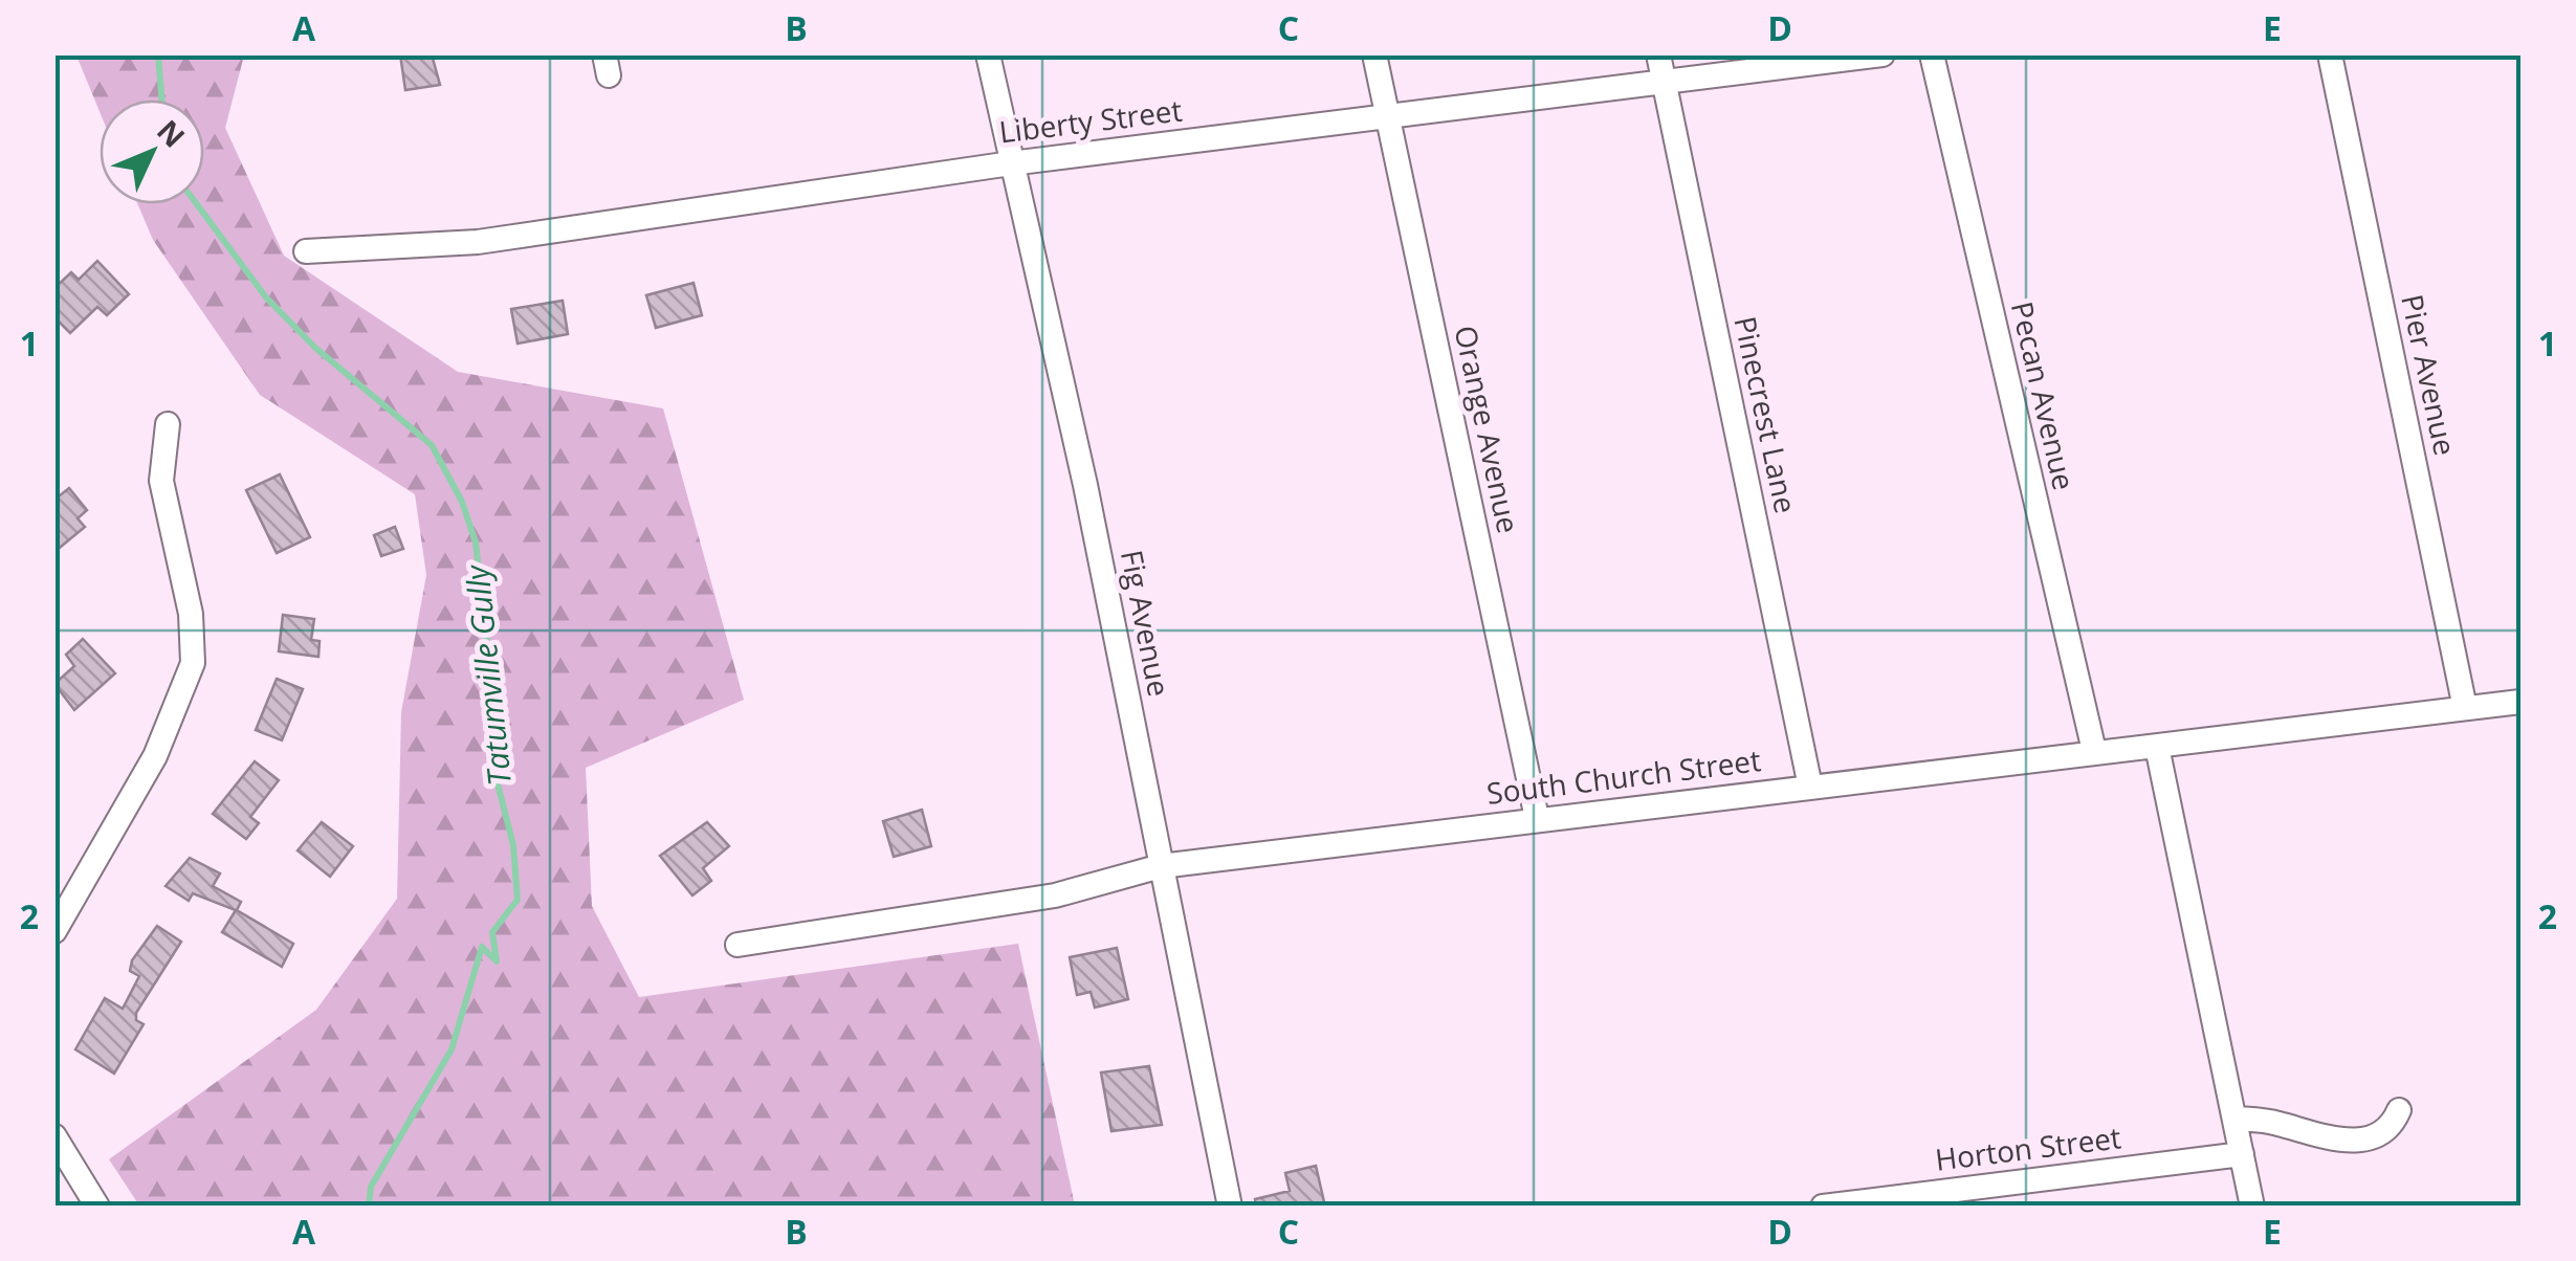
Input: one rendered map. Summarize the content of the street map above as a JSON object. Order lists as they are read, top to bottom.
{
  "streets": {
    "street": [
      "Liberty Street",
      "Pier Avenue",
      "Pecan Avenue",
      "Pinecrest Lane",
      "Orange Avenue",
      "Fig Avenue",
      "South Church Street",
      "Horton Street"
    ]
  },
  "crossings": [
    ["Liberty Street", "Pinecrest Lane"],
    ["Liberty Street", "Orange Avenue"],
    ["Liberty Street", "Fig Avenue"],
    ["Pier Avenue", "South Church Street"],
    ["Pecan Avenue", "South Church Street"],
    ["Pinecrest Lane", "South Church Street"],
    ["Orange Avenue", "South Church Street"],
    ["Fig Avenue", "South Church Street"]
  ],
  "water": ["Tatumville Gully"],
  "north": "top right",
  "grid": {
    "columns": [
      "A",
      "B",
      "C",
      "D",
      "E"
    ],
    "rows": ["1", "2"]
  }
}
